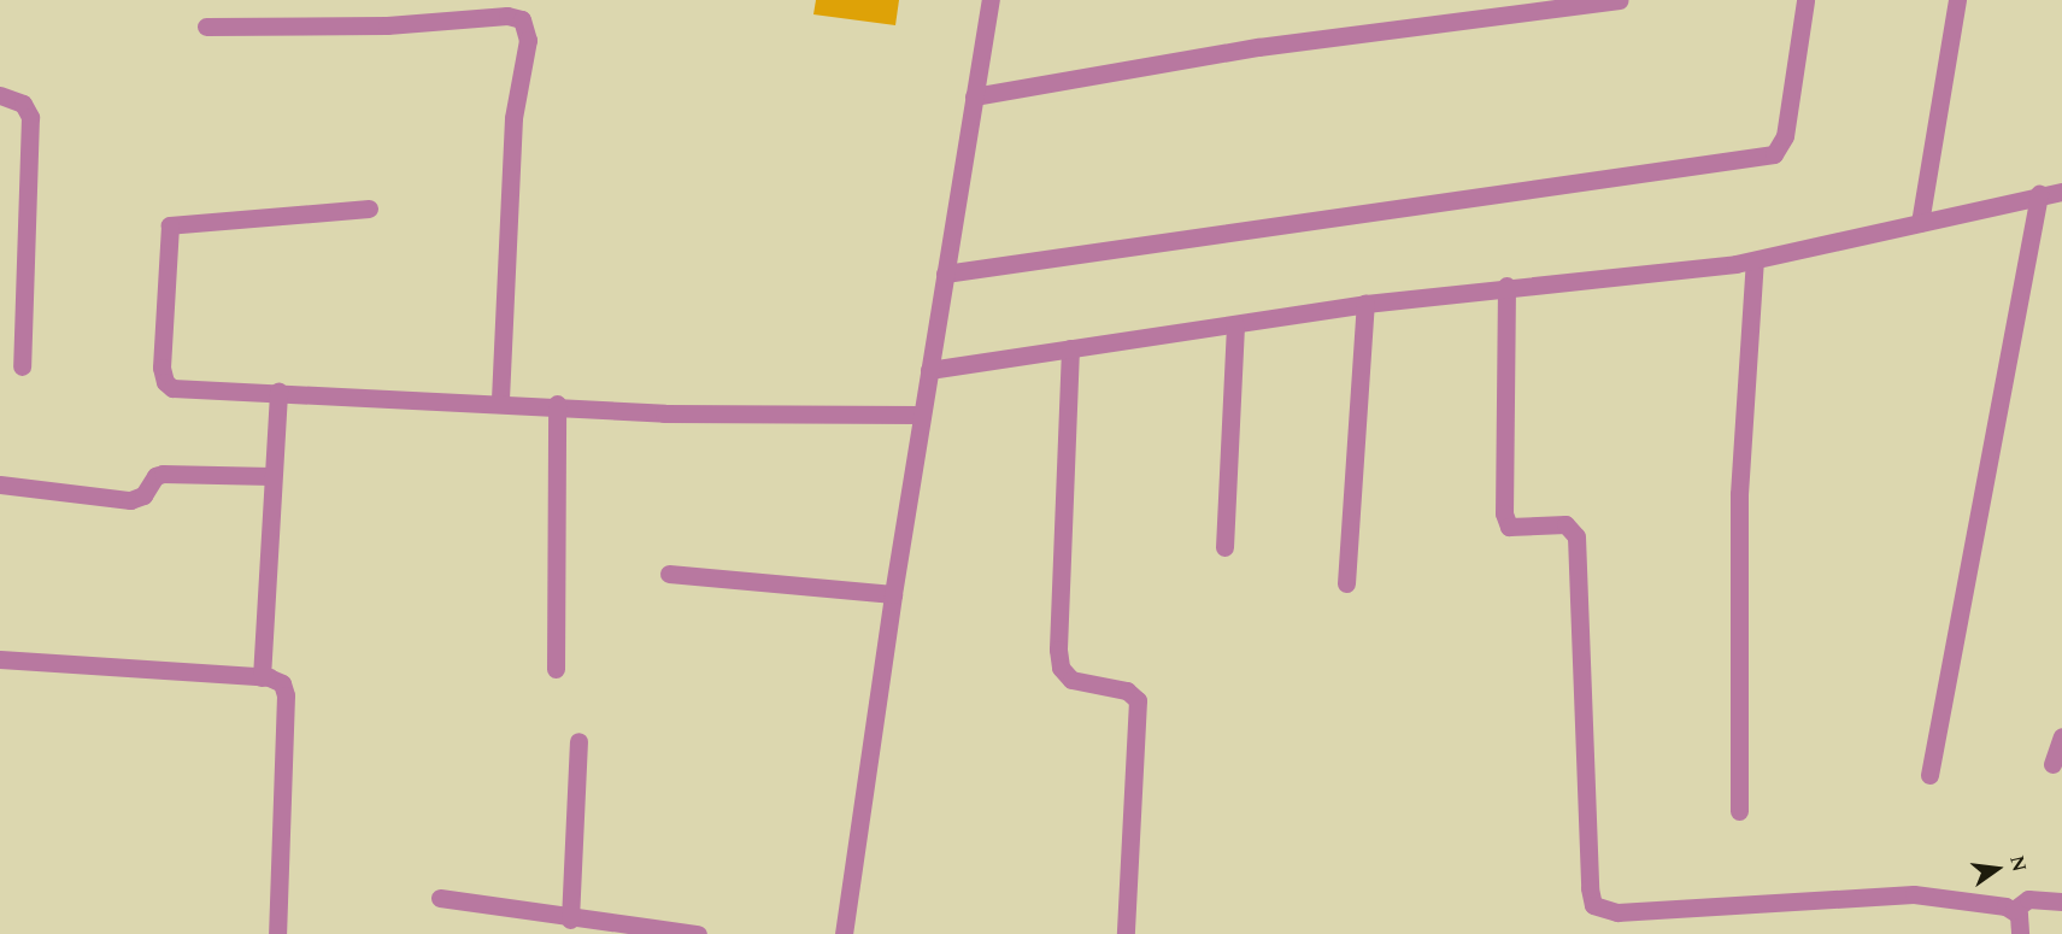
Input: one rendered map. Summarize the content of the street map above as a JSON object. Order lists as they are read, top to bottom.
{
  "north": "right"
}
